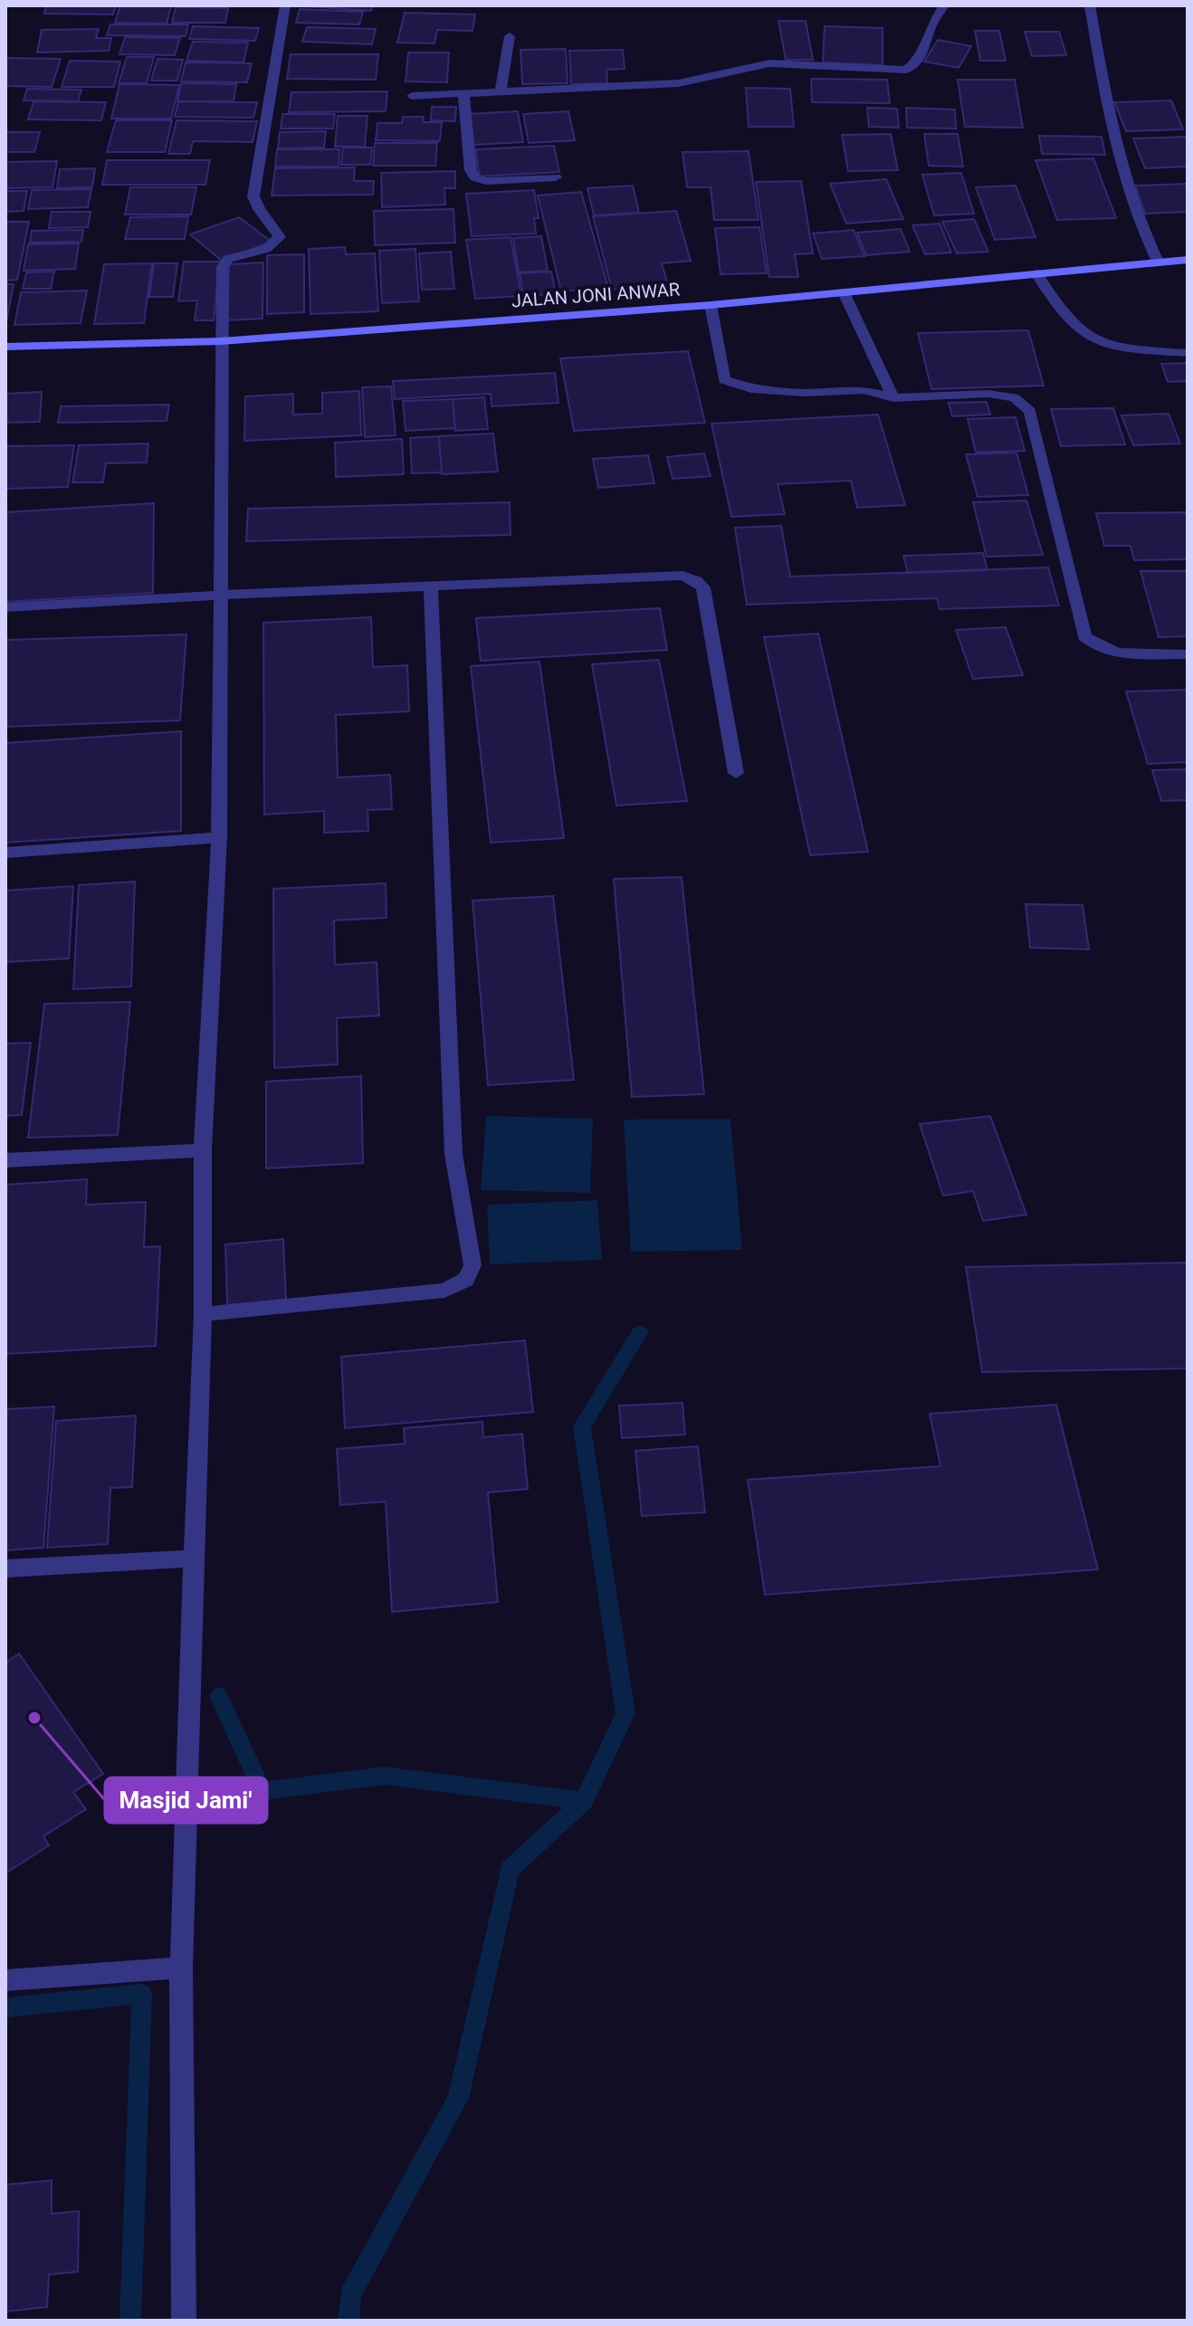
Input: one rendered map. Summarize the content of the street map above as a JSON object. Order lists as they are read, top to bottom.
{
  "streets": {
    "main road": ["JALAN JONI ANWAR"]
  },
  "places": ["Masjid Jami'"]
}
